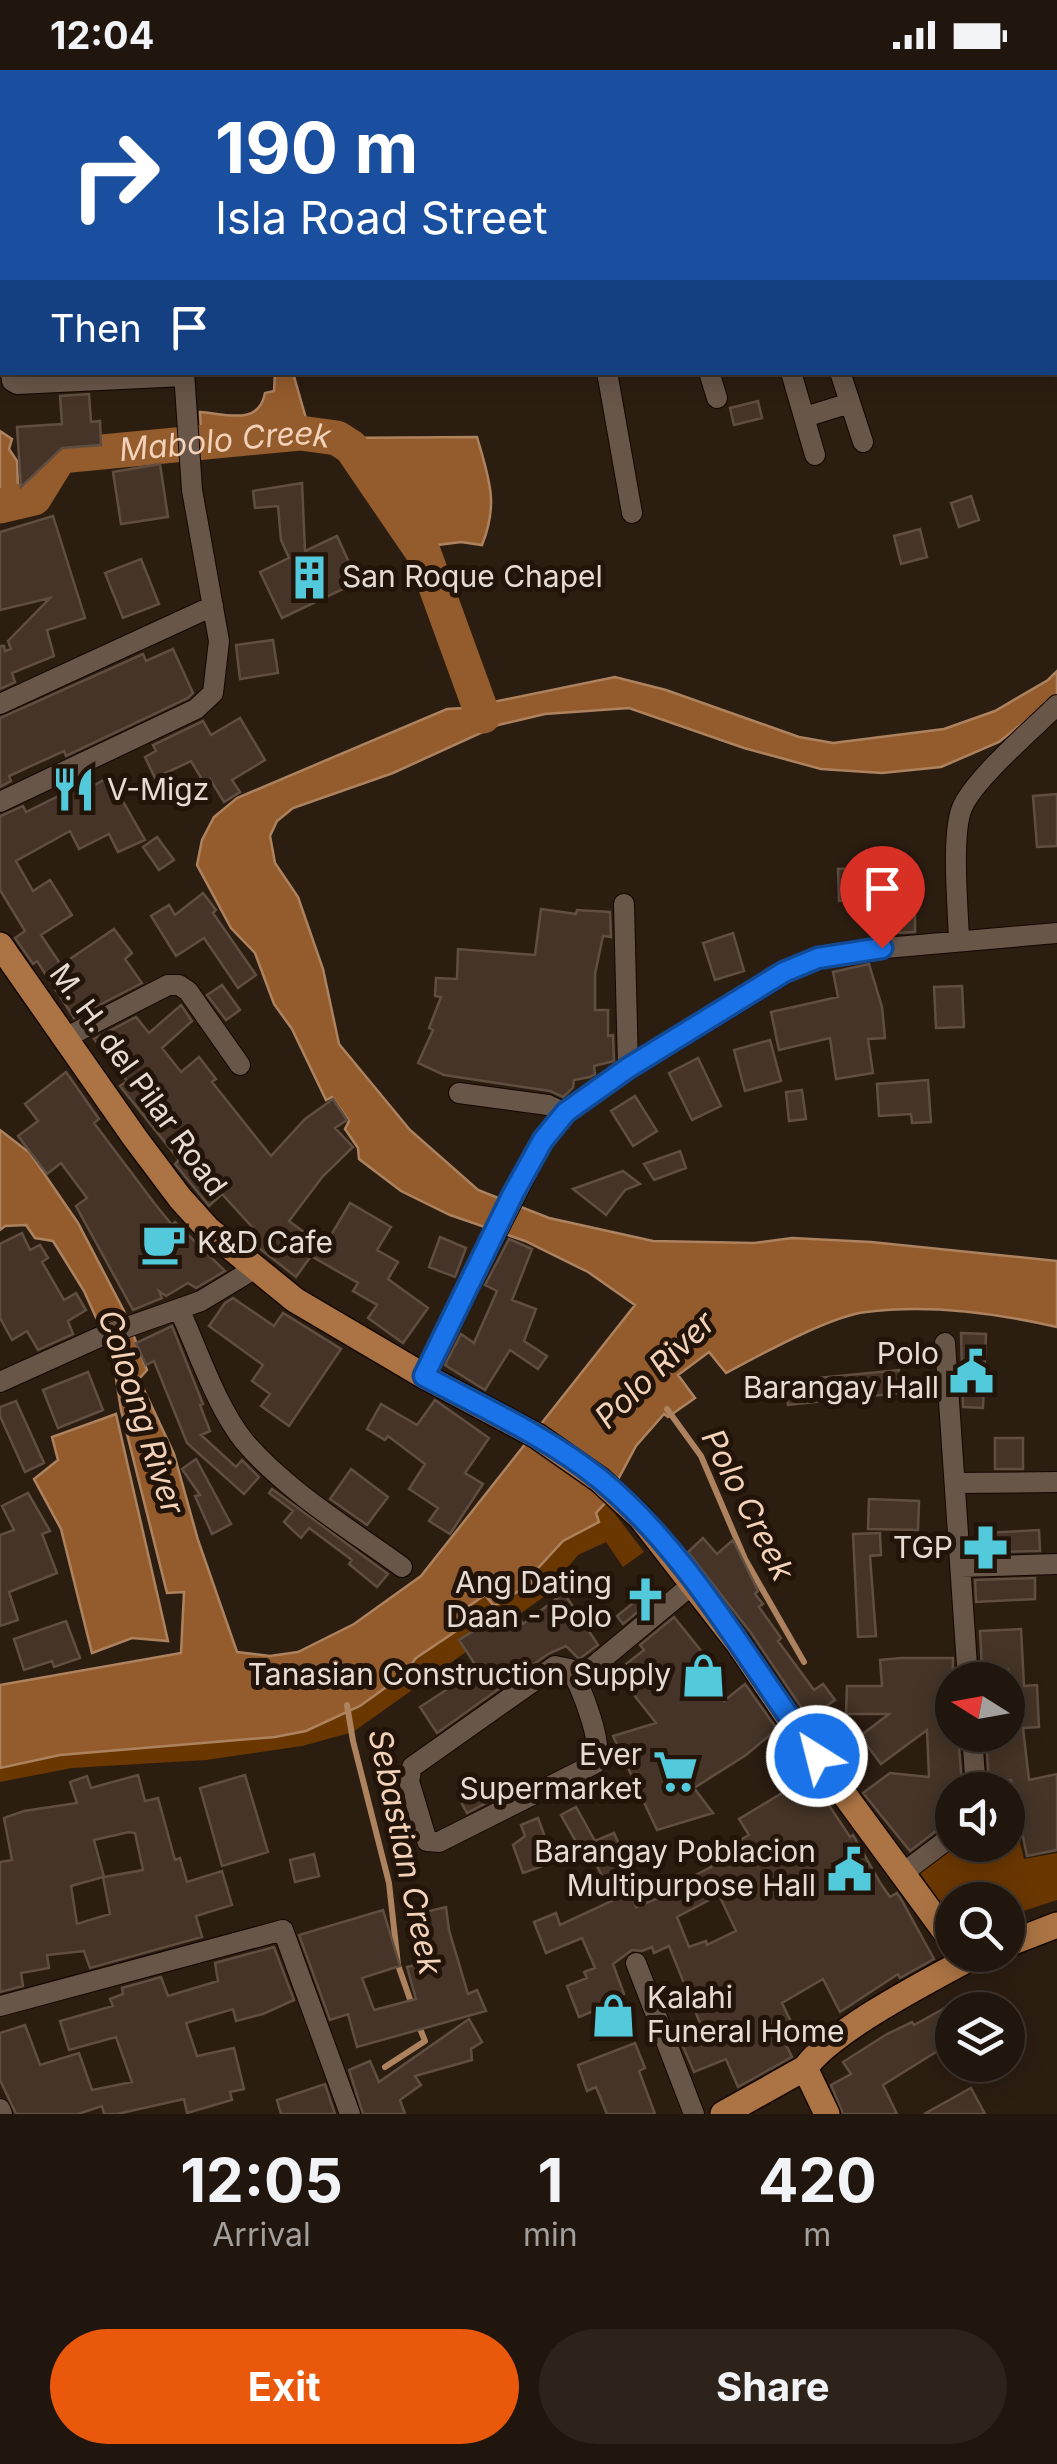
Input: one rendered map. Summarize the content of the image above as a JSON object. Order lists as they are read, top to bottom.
{
  "streets": {
    "main road": ["M. H. del Pilar Road"]
  },
  "water": [
    "Mabolo Creek",
    "Polo River",
    "Coloong River",
    "Polo Creek",
    "Sebastian Creek"
  ],
  "places": {
    "building": ["San Roque Chapel"],
    "restaurant": ["V-Migz"],
    "cafe": ["K&D Cafe"],
    "public building": ["Polo Barangay Hall", "Barangay Poblacion Multipurpose Hall"],
    "pharmacy": ["TGP"],
    "church": ["Ang Dating Daan - Polo"],
    "shop": ["Tanasian Construction Supply", "Kalahi Funeral Home"],
    "supermarket": ["Ever Supermarket"]
  },
  "north": "left",
  "page": {
    "status": "12:04",
    "turn": ["190 m", "Isla Road Street"],
    "then": "Then",
    "eta": [
      "12:05",
      "Arrival",
      "1",
      "min",
      "420",
      "m"
    ],
    "buttons": ["Exit", "Share"]
  }
}
